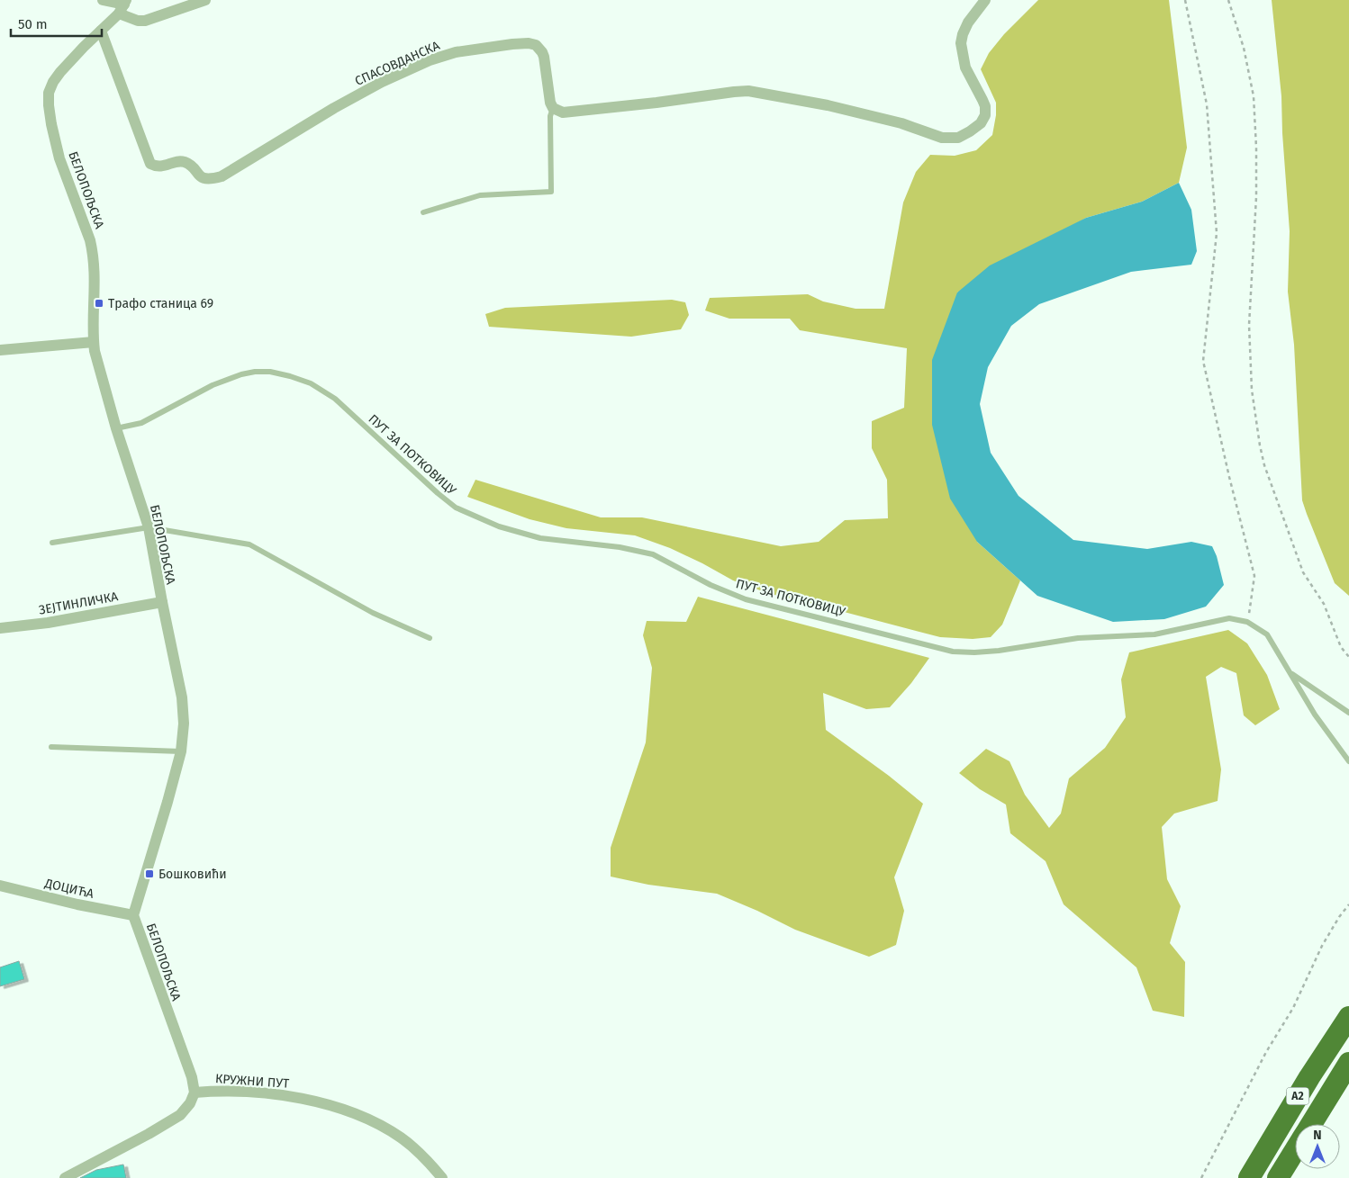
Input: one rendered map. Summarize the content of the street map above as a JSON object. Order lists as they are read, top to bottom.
{
  "streets": {
    "highway": ["A2"],
    "street": [
      "СПАСОВДАНСКА",
      "БЕЛОПОЉСКА",
      "ЗЕЈТИНЛИЧКА",
      "ДОЦИЋА",
      "КРУЖНИ ПУТ"
    ],
    "lane": ["ПУТ ЗА ПОТКОВИЦУ"]
  },
  "crossings": [
    ["СПАСОВДАНСКА", "БЕЛОПОЉСКА"],
    ["БЕЛОПОЉСКА", "ПУТ ЗА ПОТКОВИЦУ"],
    ["БЕЛОПОЉСКА", "ЗЕЈТИНЛИЧКА"],
    ["БЕЛОПОЉСКА", "ДОЦИЋА"],
    ["БЕЛОПОЉСКА", "КРУЖНИ ПУТ"]
  ],
  "places": {
    "transit": ["Трафо станица 69", "Бошковићи"]
  },
  "scale_bar": "50 m",
  "north": "top"
}
